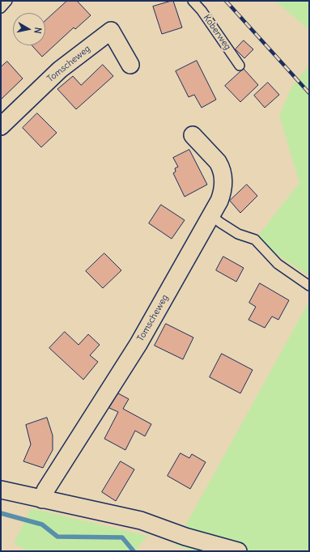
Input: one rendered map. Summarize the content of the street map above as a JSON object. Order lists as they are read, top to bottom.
{
  "streets": {
    "street": ["Tomscheweg"],
    "lane": ["Koberweg"]
  },
  "north": "right"
}
